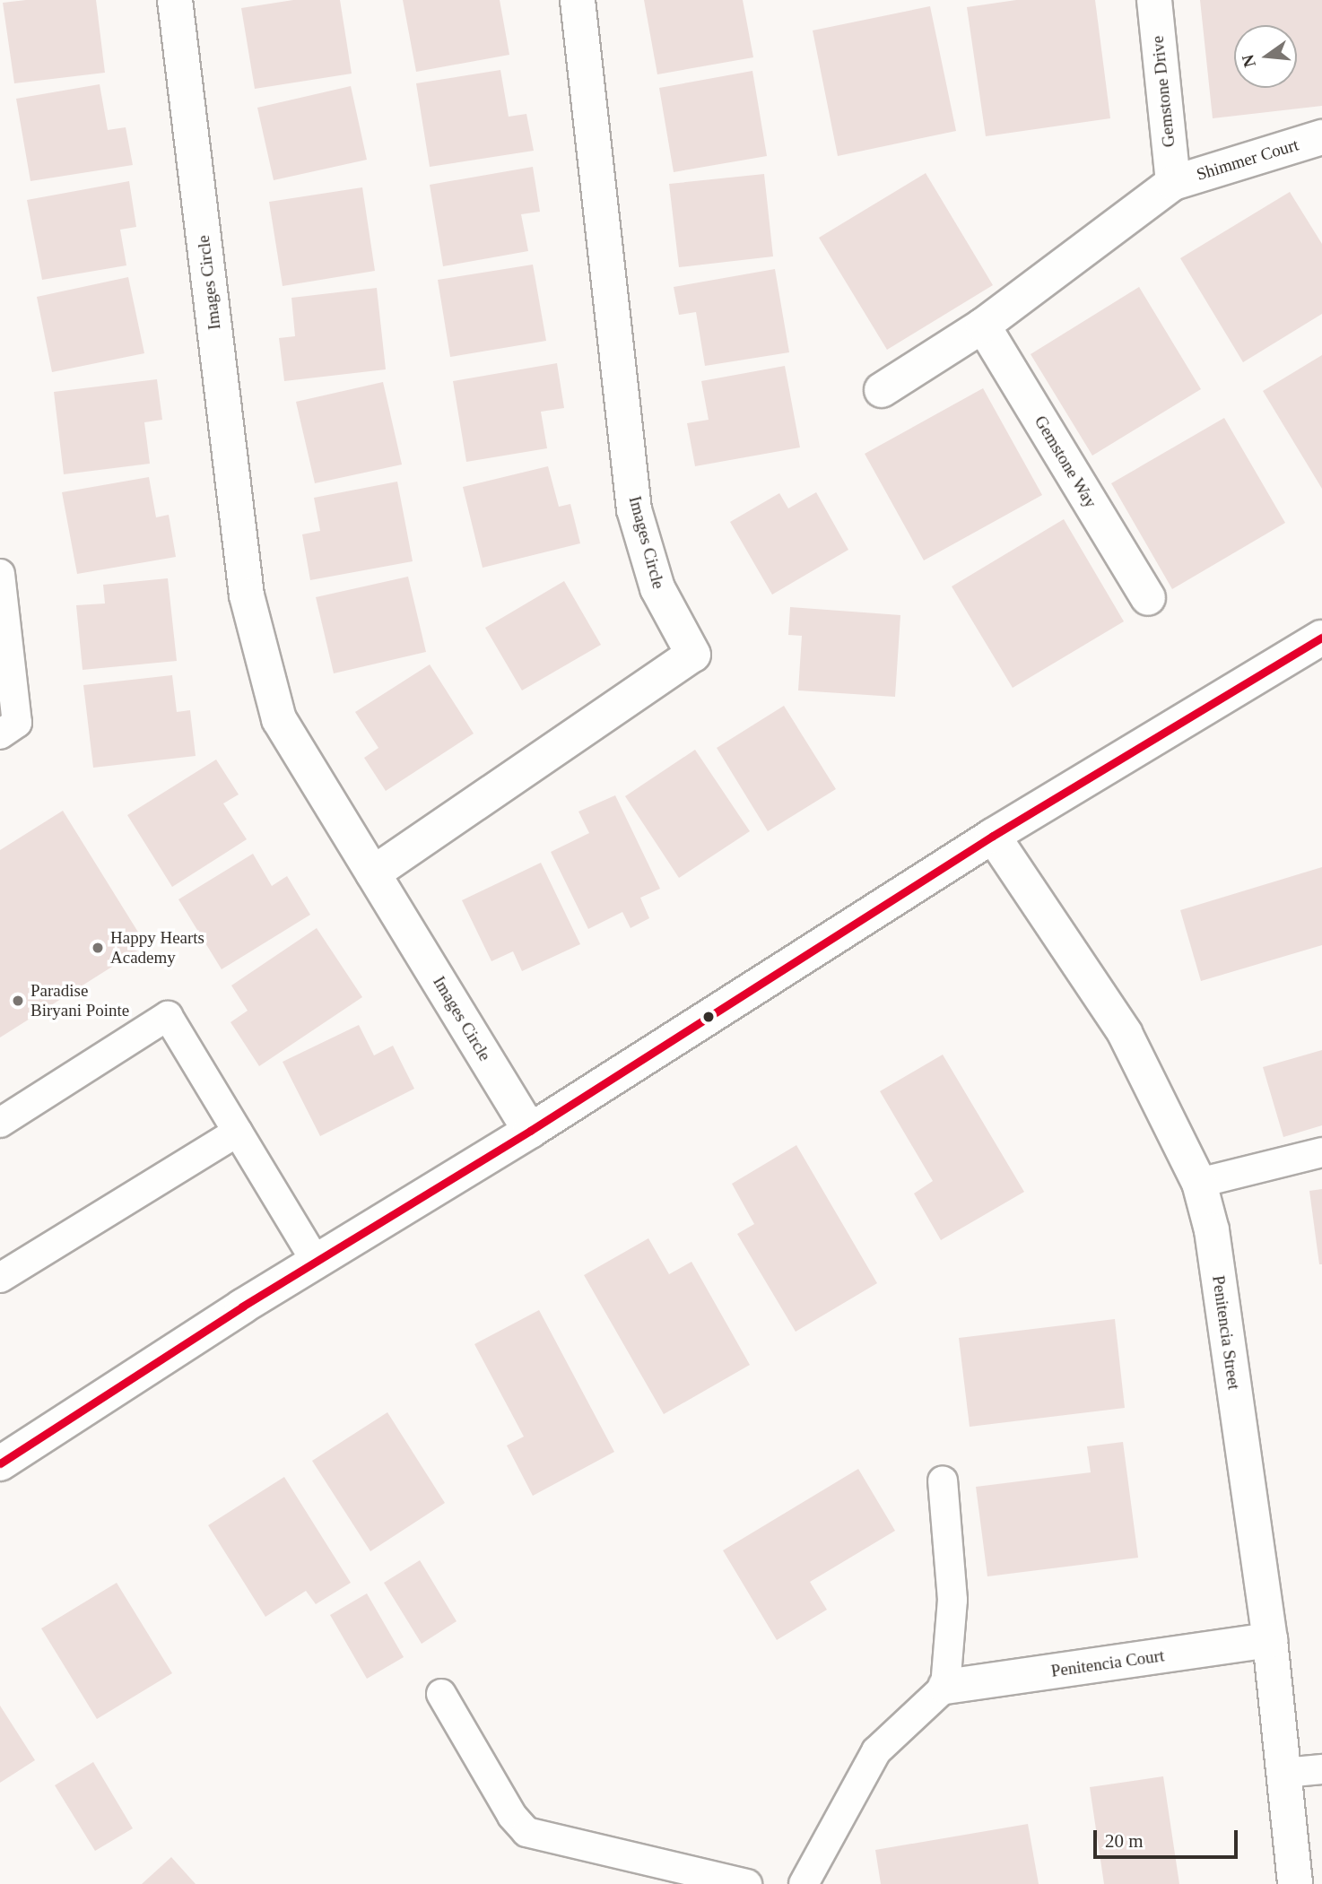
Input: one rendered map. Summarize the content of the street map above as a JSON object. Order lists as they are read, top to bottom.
{
  "streets": {
    "street": [
      "Gemstone Drive",
      "Shimmer Court",
      "Images Circle",
      "Gemstone Way",
      "Penitencia Street",
      "Penitencia Court"
    ]
  },
  "crossings": [
    ["Gemstone Drive", "Shimmer Court"],
    ["Penitencia Street", "Penitencia Court"]
  ],
  "places": ["Happy Hearts Academy", "Paradise Biryani Pointe"],
  "scale_bar": "20 m",
  "north": "left"
}
